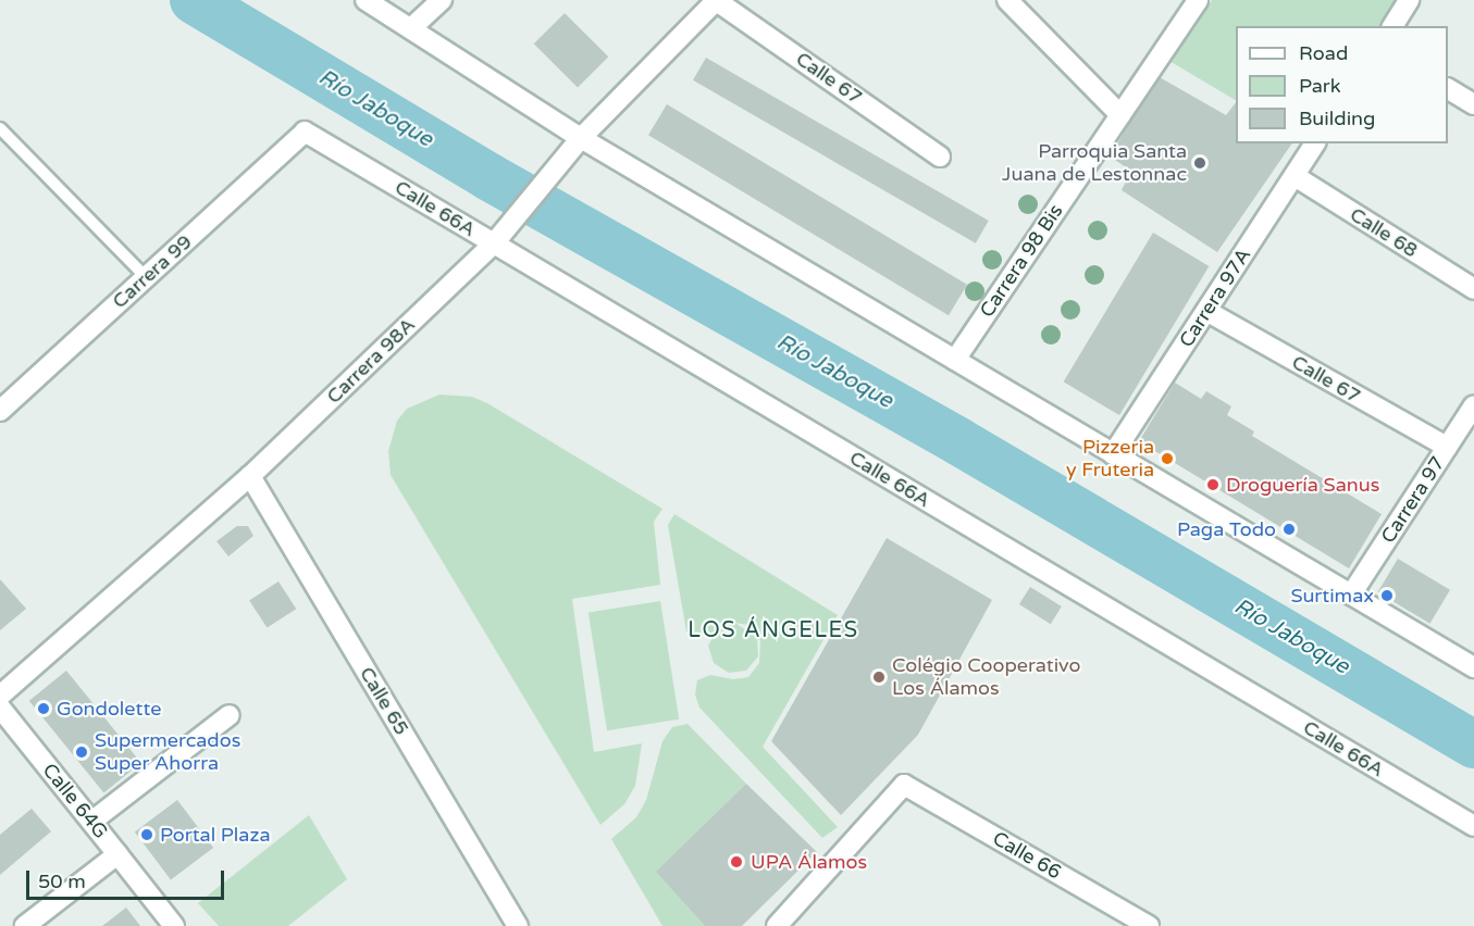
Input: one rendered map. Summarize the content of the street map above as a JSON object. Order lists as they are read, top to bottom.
{
  "streets": {
    "street": [
      "Calle 67",
      "Calle 66A",
      "Calle 68",
      "Carrera 98 Bis",
      "Carrera 99",
      "Carrera 97A",
      "Carrera 98A",
      "Carrera 97",
      "Calle 65",
      "Calle 64G",
      "Calle 66"
    ]
  },
  "crossings": [
    ["Calle 67", "Carrera 97A"],
    ["Calle 67", "Carrera 98A"],
    ["Calle 67", "Carrera 97"],
    ["Calle 66A", "Carrera 99"],
    ["Calle 66A", "Carrera 98A"],
    ["Calle 68", "Carrera 97A"],
    ["Carrera 98A", "Calle 65"]
  ],
  "districts": ["LOS ÁNGELES"],
  "water": ["Río Jaboque"],
  "places": [
    "Parroquia Santa Juana de Lestonnac",
    "Pizzeria y Fruteria",
    "Droguería Sanus",
    "Paga Todo",
    "Surtimax",
    "Colégio Cooperativo Los Álamos",
    "Gondolette",
    "Supermercados Super Ahorra",
    "Portal Plaza",
    "UPA Álamos"
  ],
  "legend": ["Road", "Park", "Building"],
  "scale_bar": "50 m"
}
